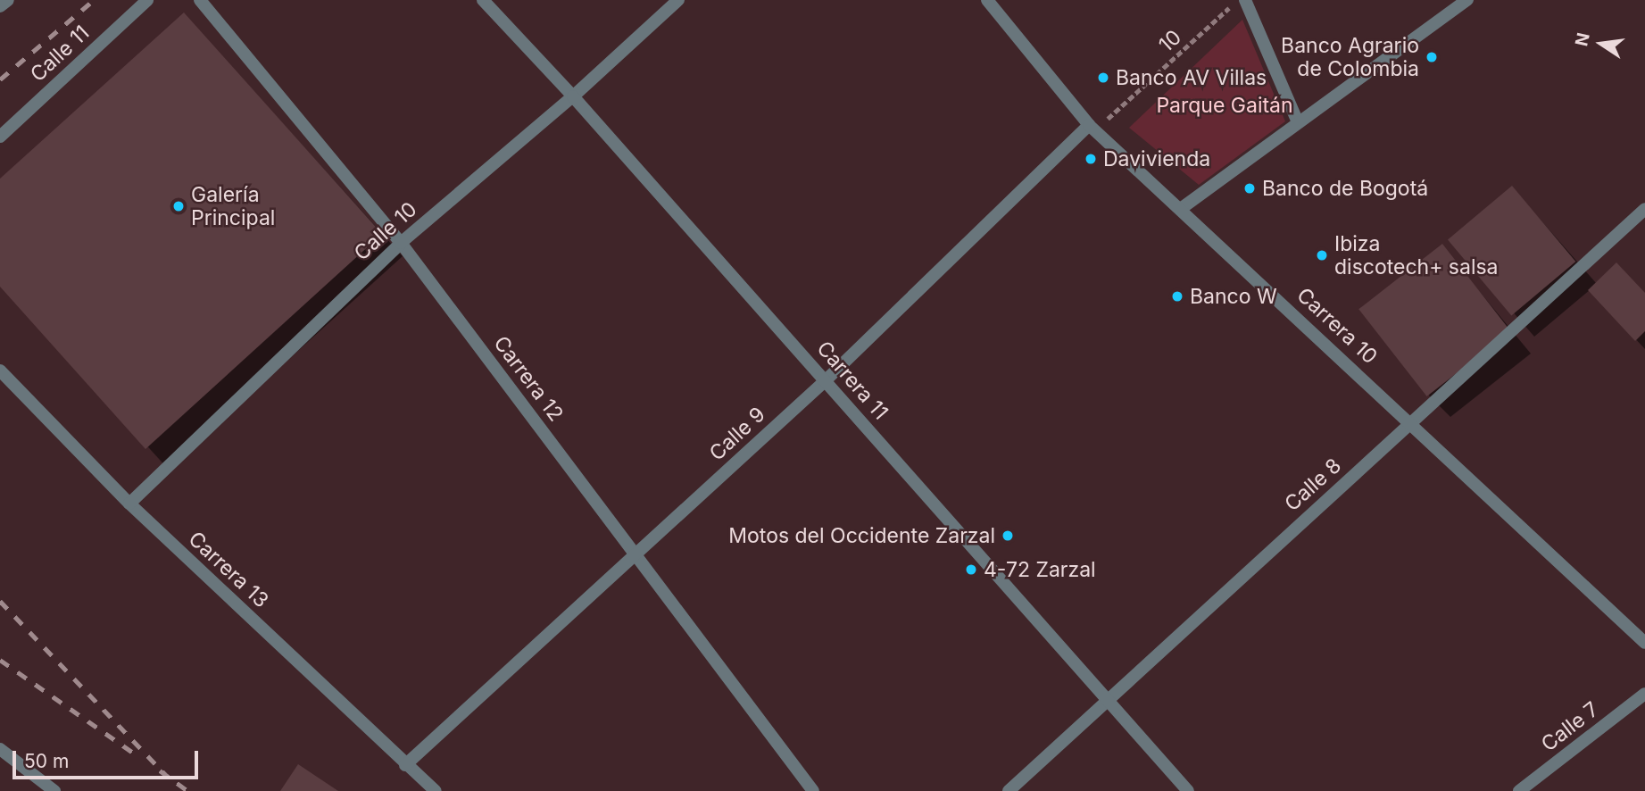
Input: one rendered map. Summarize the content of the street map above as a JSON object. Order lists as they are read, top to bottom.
{
  "streets": {
    "street": [
      "Calle 11",
      "Calle 10",
      "Carrera 10",
      "Carrera 12",
      "Carrera 11",
      "Calle 9",
      "Calle 8",
      "Carrera 13",
      "Calle 7"
    ],
    "path": ["10"]
  },
  "crossings": [
    ["10", "Carrera 10"],
    ["10", "Calle 9"],
    ["Calle 10", "Carrera 12"],
    ["Calle 10", "Carrera 11"],
    ["Calle 10", "Carrera 13"],
    ["Carrera 10", "Calle 9"],
    ["Carrera 10", "Calle 8"],
    ["Carrera 12", "Calle 9"],
    ["Carrera 11", "Calle 9"],
    ["Carrera 11", "Calle 8"],
    ["Calle 9", "Carrera 13"]
  ],
  "parks": ["Parque Gaitán"],
  "places": [
    "Banco Agrario de Colombia",
    "Banco AV Villas",
    "Davivienda",
    "Banco de Bogotá",
    "Galería Principal",
    "Ibiza discotech+ salsa",
    "Banco W",
    "Motos del Occidente Zarzal",
    "4-72 Zarzal"
  ],
  "scale_bar": "50 m",
  "north": "left"
}
